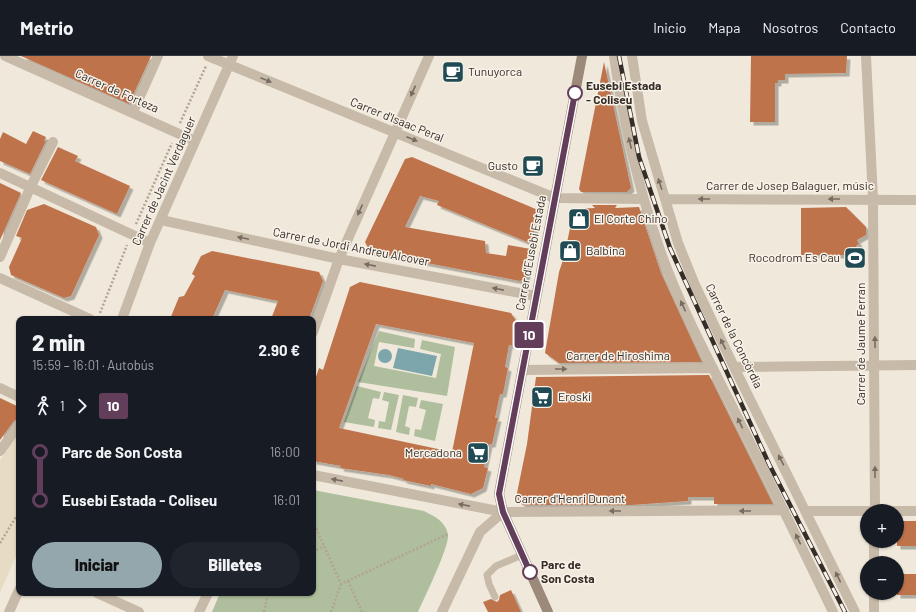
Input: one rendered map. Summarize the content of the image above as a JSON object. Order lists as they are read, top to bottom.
{
  "streets": {
    "main road": ["Carrer d'Eusebi Estada"],
    "street": [
      "Carrer de Forteza",
      "Carrer d'Isaac Peral",
      "Carrer de Jacint Verdaguer",
      "Carrer de Josep Balaguer, músic",
      "Carrer de Jordi Andreu Alcover",
      "Carrer de la Concòrdia",
      "Carrer de Jaume Ferran",
      "Carrer de Hiroshima",
      "Carrer d'Henri Dunant"
    ]
  },
  "crossings": [
    ["Carrer de Forteza", "Carrer de Jacint Verdaguer"],
    ["Carrer d'Isaac Peral", "Carrer de Jacint Verdaguer"],
    ["Carrer d'Isaac Peral", "Carrer d'Eusebi Estada"],
    ["Carrer de Jacint Verdaguer", "Carrer de Jordi Andreu Alcover"],
    ["Carrer de Josep Balaguer, músic", "Carrer de la Concòrdia"],
    ["Carrer de Josep Balaguer, músic", "Carrer de Jaume Ferran"],
    ["Carrer de Jordi Andreu Alcover", "Carrer d'Eusebi Estada"],
    ["Carrer d'Eusebi Estada", "Carrer de Hiroshima"],
    ["Carrer d'Eusebi Estada", "Carrer d'Henri Dunant"]
  ],
  "one_way": [
    "Carrer d'Isaac Peral",
    "Carrer de Josep Balaguer, músic",
    "Carrer de Jordi Andreu Alcover",
    "Carrer de Jaume Ferran",
    "Carrer de Hiroshima",
    "Carrer d'Henri Dunant"
  ],
  "places": {
    "cafe": ["Tunuyorca", "Gusto"],
    "other": ["Eusebi Estada - Coliseu", "Parc de Son Costa"],
    "shop": ["El Corte Chino", "Balbina"],
    "sports": ["Rocodrom Es Cau"],
    "supermarket": ["Eroski", "Mercadona"]
  },
  "lines": ["bus line 10"],
  "page": {
    "header": "Metrio",
    "nav": [
      "Inicio",
      "Mapa",
      "Nosotros",
      "Contacto"
    ],
    "on_map": "10",
    "heading": ["2 min", "15:59 – 16:01 · Autobús", "2.90 €"],
    "legs": ["1", "10"],
    "list": [
      {
        "name": "Parc de Son Costa",
        "value": "16:00"
      },
      {
        "name": "Eusebi Estada - Coliseu",
        "value": "16:01"
      }
    ],
    "map_buttons": ["+", "−"],
    "buttons": ["Iniciar", "Billetes"]
  }
}
